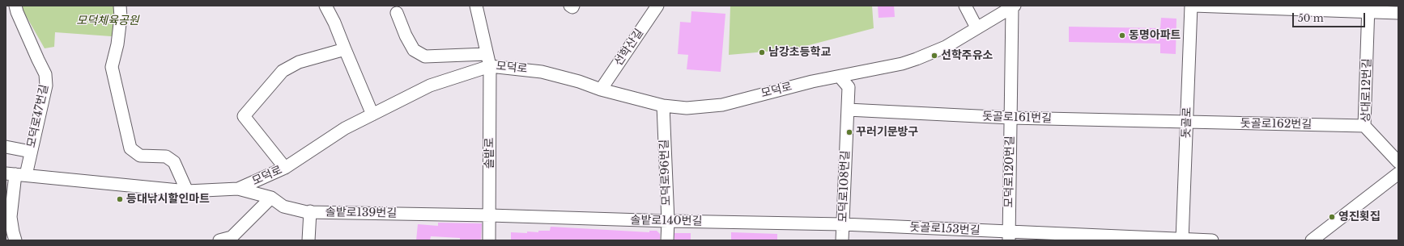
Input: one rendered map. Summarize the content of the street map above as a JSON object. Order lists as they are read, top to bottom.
{
  "streets": {
    "street": [
      "선학산길",
      "모덕로",
      "상대로12번길",
      "모덕로47번길",
      "돗골로161번길",
      "돗골로",
      "돗골로162번길",
      "솔밭로",
      "모덕로120번길",
      "모덕로96번길",
      "모덕로108번길",
      "솔밭로139번길",
      "솔밭로140번길",
      "돗골로153번길"
    ]
  },
  "crossings": [
    ["선학산길", "모덕로"],
    ["모덕로", "모덕로47번길"],
    ["모덕로", "솔밭로"],
    ["모덕로", "모덕로120번길"],
    ["모덕로", "모덕로96번길"],
    ["모덕로", "모덕로108번길"],
    ["모덕로", "솔밭로139번길"],
    ["상대로12번길", "돗골로162번길"],
    ["돗골로161번길", "돗골로"],
    ["돗골로161번길", "돗골로162번길"],
    ["돗골로161번길", "모덕로120번길"],
    ["돗골로161번길", "모덕로108번길"],
    ["돗골로", "돗골로162번길"],
    ["돗골로", "돗골로153번길"],
    ["솔밭로", "솔밭로139번길"],
    ["솔밭로", "솔밭로140번길"],
    ["모덕로120번길", "돗골로153번길"],
    ["모덕로96번길", "솔밭로140번길"],
    ["모덕로108번길", "솔밭로140번길"],
    ["모덕로108번길", "돗골로153번길"],
    ["솔밭로139번길", "솔밭로140번길"],
    ["솔밭로140번길", "돗골로153번길"]
  ],
  "parks": ["모덕체육공원"],
  "places": [
    "동명아파트",
    "남강초등학교",
    "선학주유소",
    "꾸러기문방구",
    "등대낚시할인마트",
    "영진횟집"
  ],
  "scale_bar": "50 m"
}
